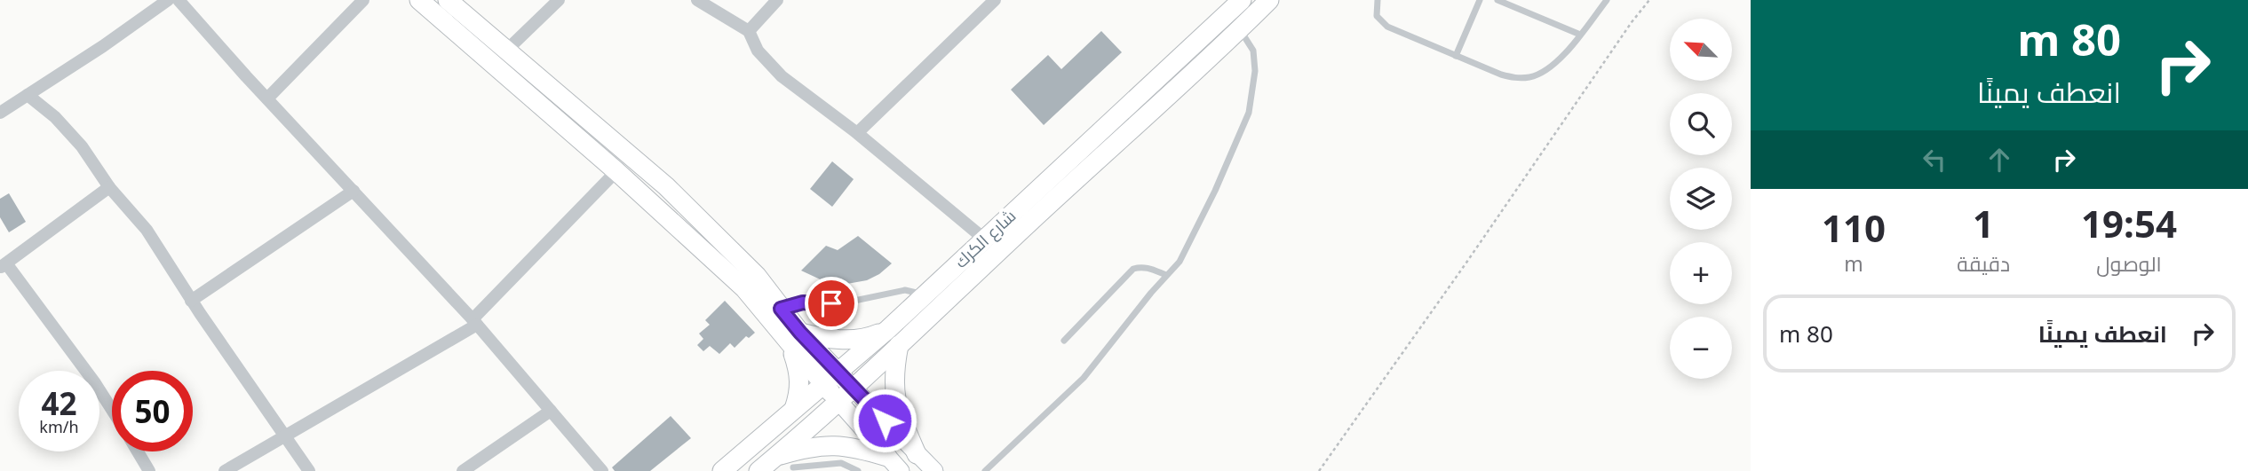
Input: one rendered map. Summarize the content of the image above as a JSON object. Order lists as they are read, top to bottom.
{
  "streets": {
    "main road": ["شارع الكرك"]
  },
  "north": "top left",
  "page": {
    "turn": ["80 m", "انعطف يمينًا"],
    "map_buttons": ["+", "−"],
    "eta": [
      "19:54",
      "الوصول",
      "1",
      "دقيقة",
      "110",
      "m"
    ],
    "list": [
      {
        "name": "انعطف يمينًا",
        "value": "80 m"
      }
    ],
    "speed": "42 km/h",
    "limit": "50"
  }
}
